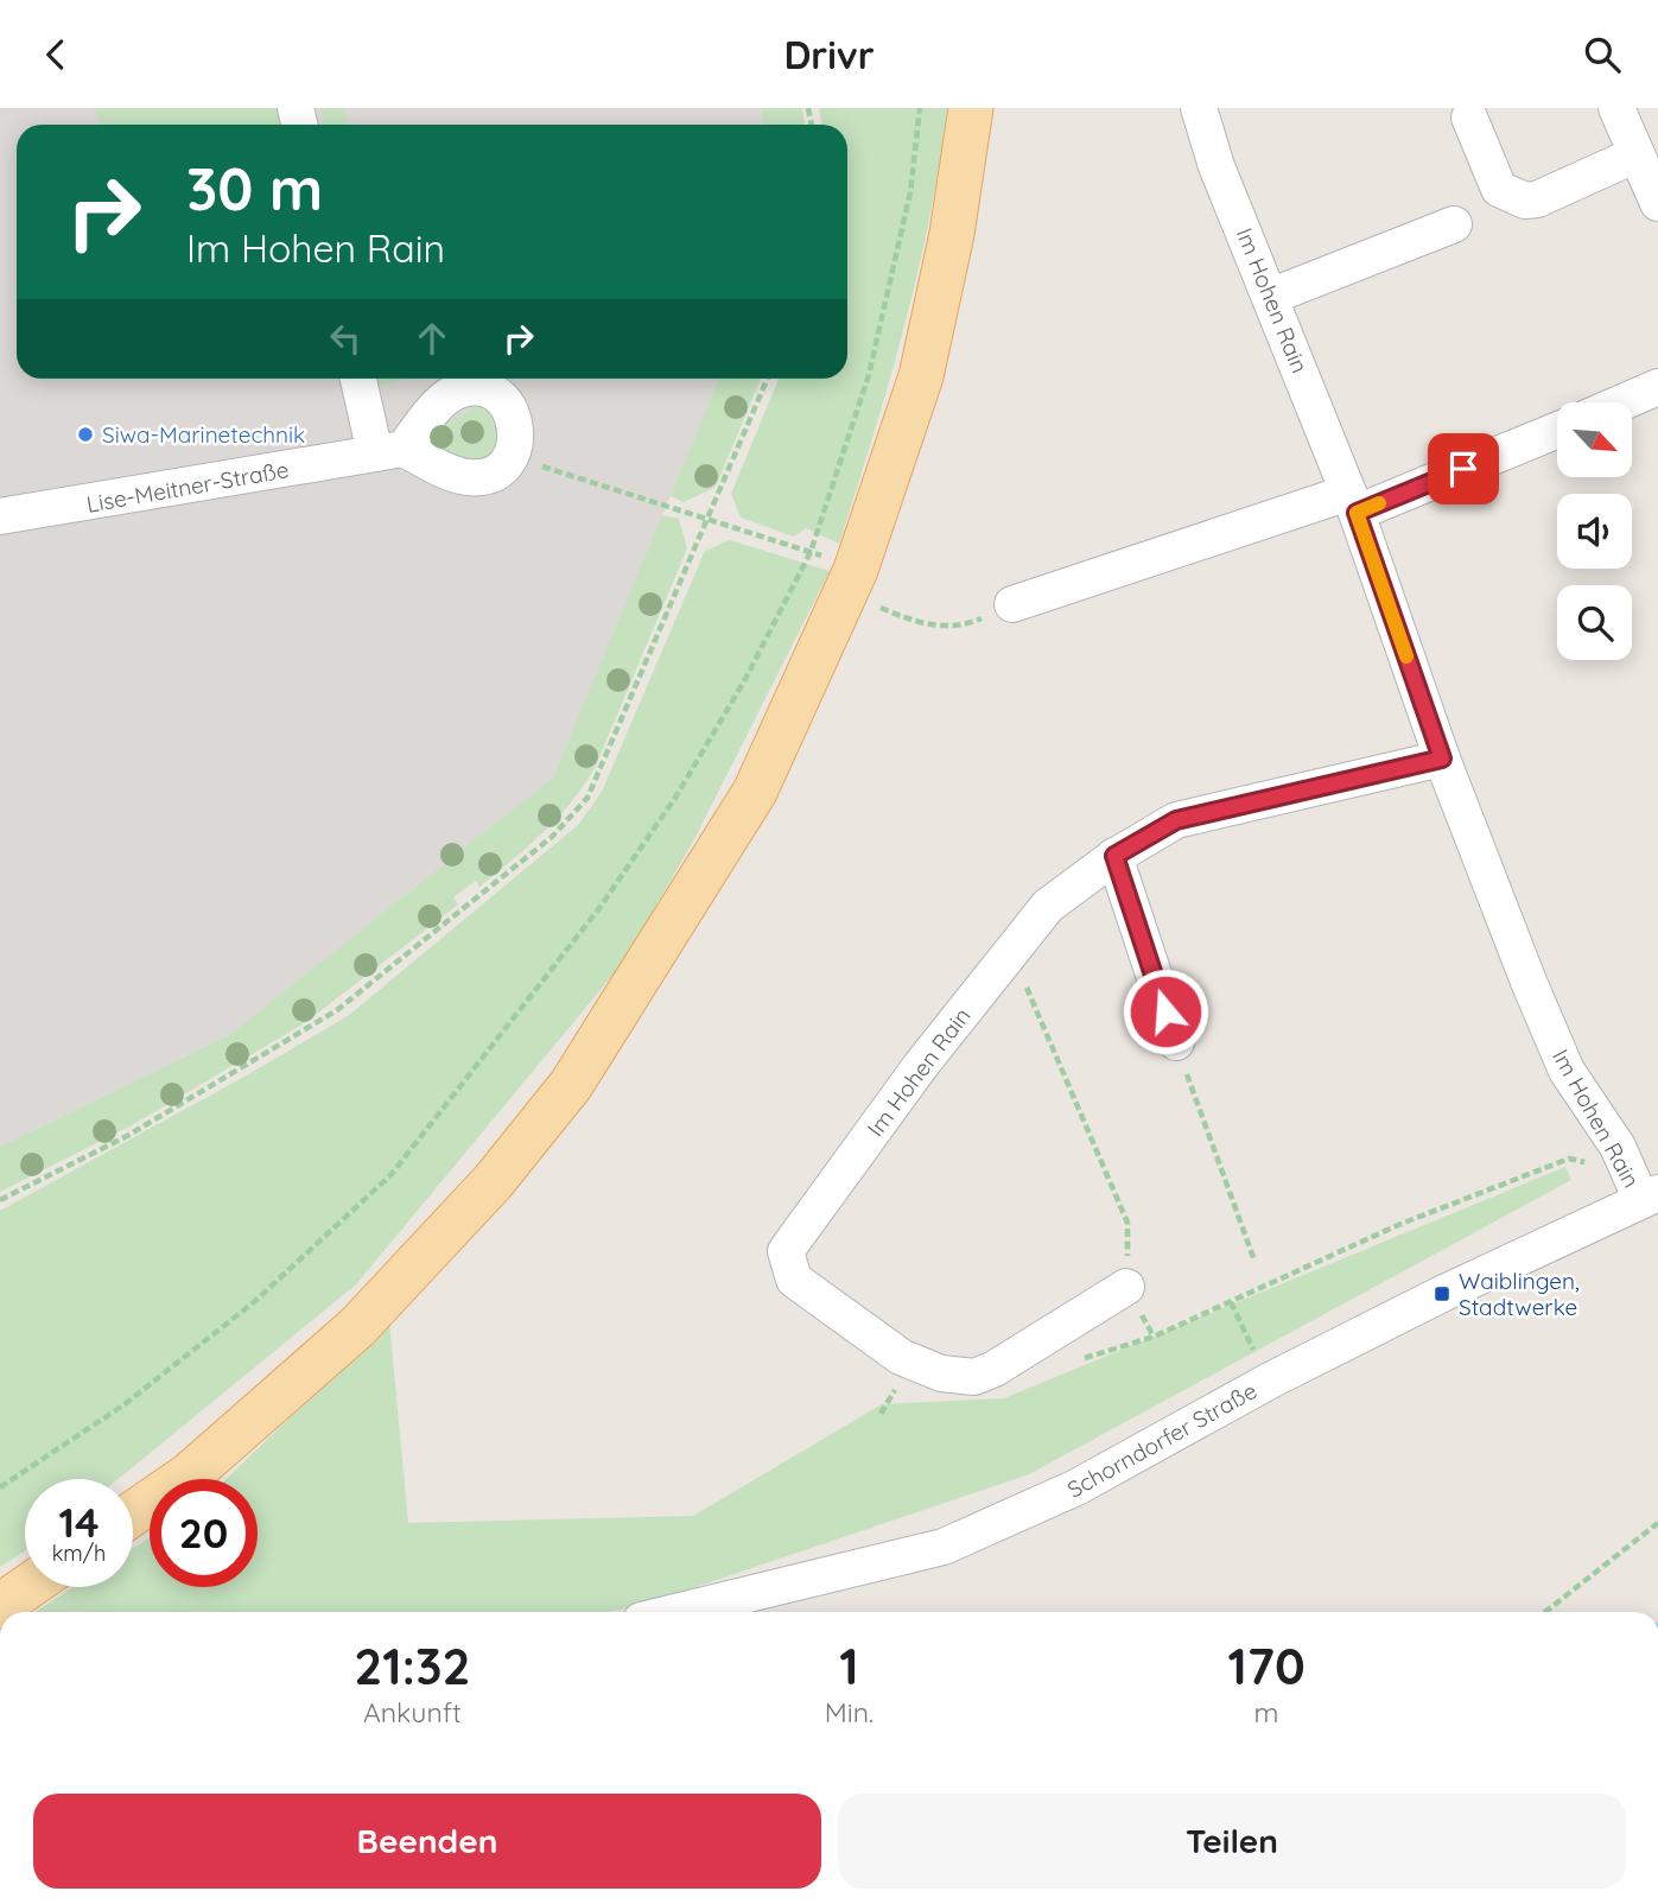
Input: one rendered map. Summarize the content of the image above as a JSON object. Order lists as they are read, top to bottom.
{
  "streets": {
    "street": ["Im Hohen Rain", "Lise-Meitner-Straße", "Schorndorfer Straße"]
  },
  "crossings": [
    ["Im Hohen Rain", "Schorndorfer Straße"]
  ],
  "places": {
    "other": ["Siwa-Marinetechnik"],
    "transit": ["Waiblingen, Stadtwerke"]
  },
  "north": "bottom right",
  "page": {
    "header": "Drivr",
    "turn": ["30 m", "Im Hohen Rain"],
    "speed": "14 km/h",
    "limit": "20",
    "eta": [
      "21:32",
      "Ankunft",
      "1",
      "Min.",
      "170",
      "m"
    ],
    "buttons": ["Beenden", "Teilen"]
  }
}
